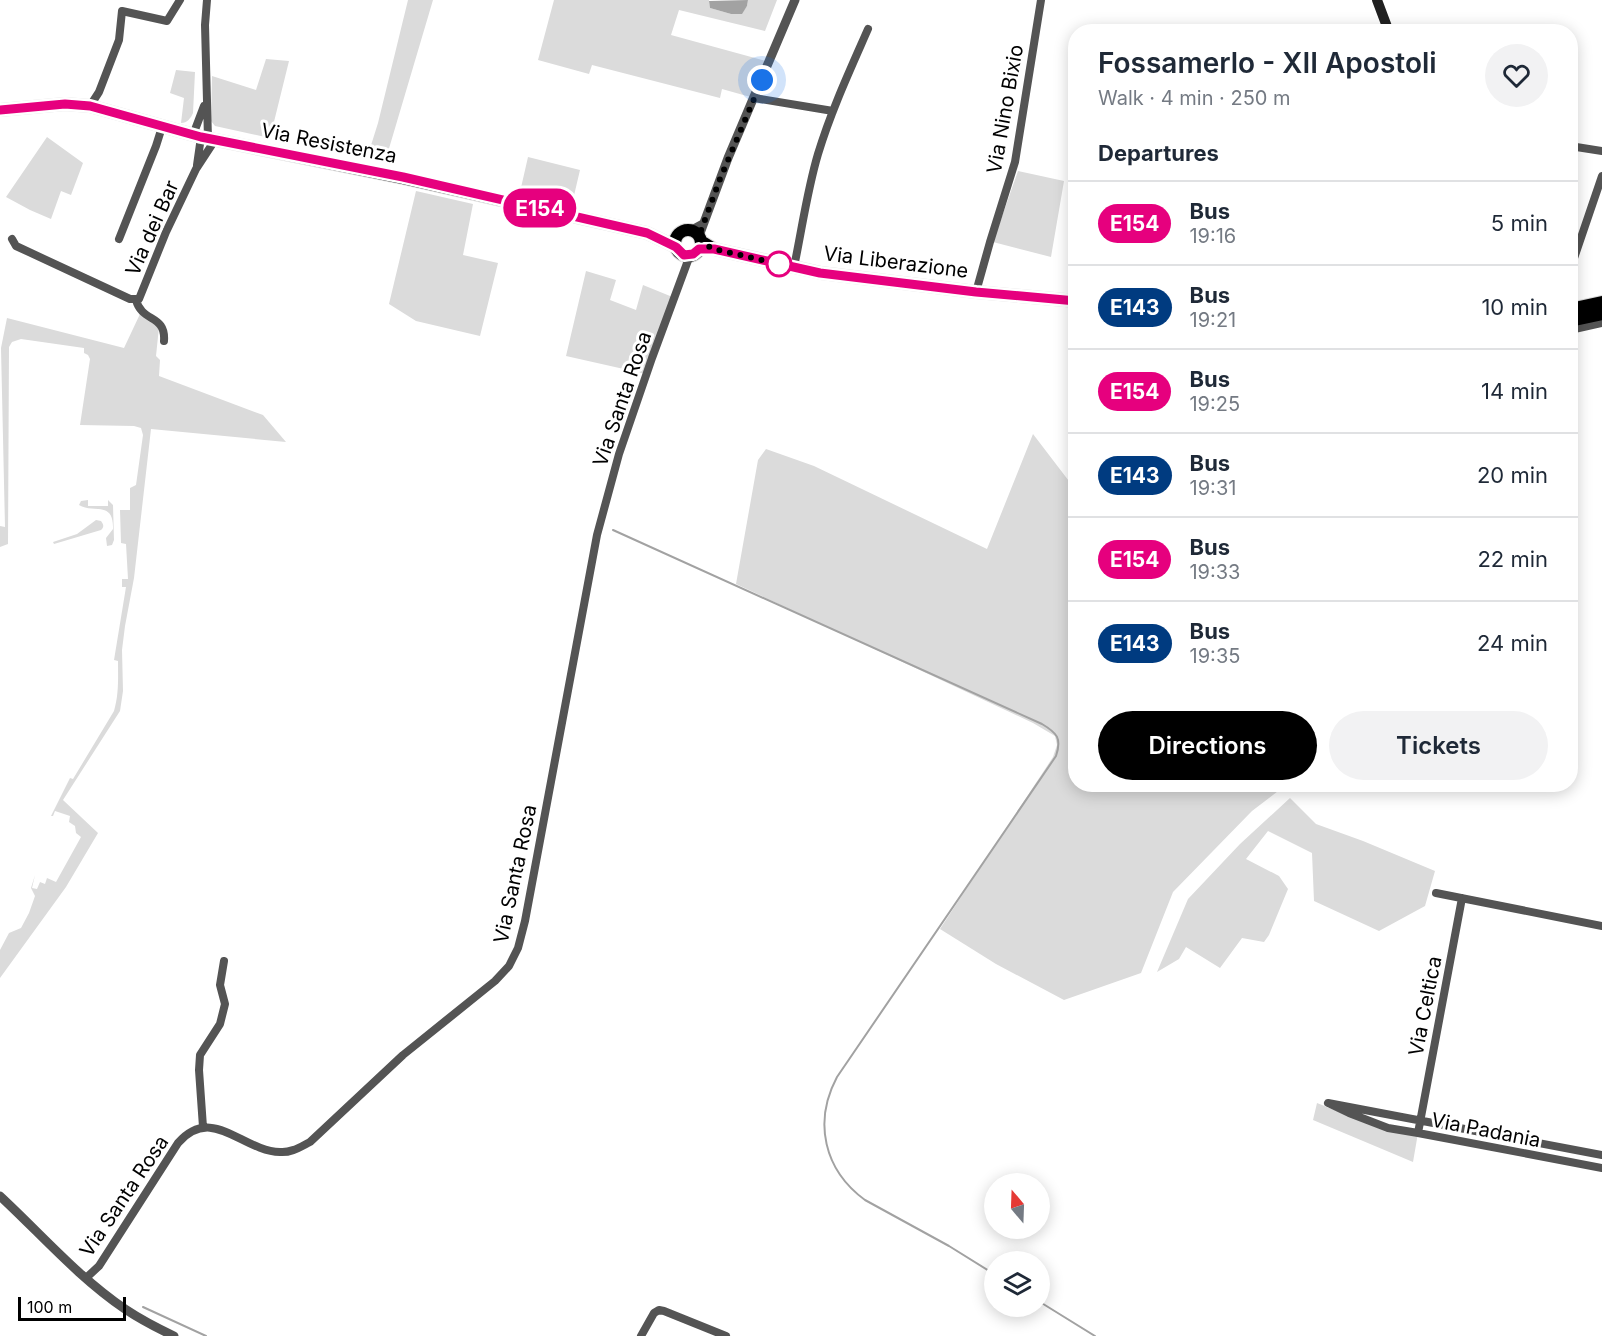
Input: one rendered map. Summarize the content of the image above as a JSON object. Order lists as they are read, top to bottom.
{
  "streets": {
    "main road": ["Via Resistenza", "Via Liberazione"],
    "street": [
      "Via Nino Bixio",
      "Via dei Bar",
      "Via Santa Rosa",
      "Via Celtica",
      "Via Padania"
    ]
  },
  "crossings": [
    ["Via Nino Bixio", "Via Liberazione"],
    ["Via Resistenza", "Via dei Bar"],
    ["Via Resistenza", "Via Liberazione"],
    ["Via Resistenza", "Via Santa Rosa"],
    ["Via Liberazione", "Via Santa Rosa"],
    ["Via Celtica", "Via Padania"]
  ],
  "lines": ["bus line E154"],
  "scale_bar": "100 m",
  "north": "top",
  "page": {
    "on_map": "E154",
    "heading": [
      ["Fossamerlo - XII Apostoli", "Walk · 4 min · 250 m"],
      "Departures"
    ],
    "list": [
      {
        "mark": "E154",
        "name": "Bus",
        "note": "19:16",
        "value": "5 min"
      },
      {
        "mark": "E143",
        "name": "Bus",
        "note": "19:21",
        "value": "10 min"
      },
      {
        "mark": "E154",
        "name": "Bus",
        "note": "19:25",
        "value": "14 min"
      },
      {
        "mark": "E143",
        "name": "Bus",
        "note": "19:31",
        "value": "20 min"
      },
      {
        "mark": "E154",
        "name": "Bus",
        "note": "19:33",
        "value": "22 min"
      },
      {
        "mark": "E143",
        "name": "Bus",
        "note": "19:35",
        "value": "24 min"
      }
    ],
    "buttons": ["Directions", "Tickets"],
    "scale": "100 m"
  }
}
